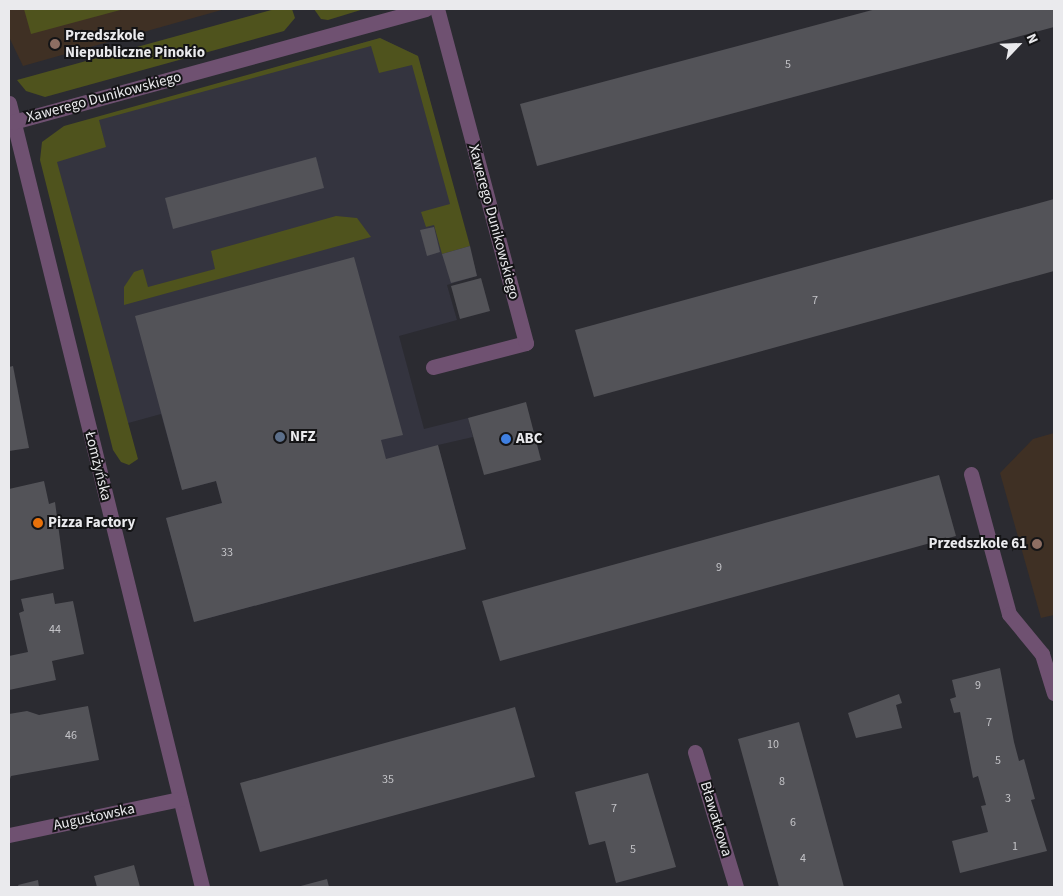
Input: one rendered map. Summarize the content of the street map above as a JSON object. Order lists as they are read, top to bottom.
{
  "streets": {
    "street": [
      "Xawerego Dunikowskiego",
      "Łomżyńska",
      "Augustowska",
      "Bławatkowa"
    ]
  },
  "crossings": [
    ["Xawerego Dunikowskiego", "Łomżyńska"],
    ["Łomżyńska", "Augustowska"]
  ],
  "places": [
    "Przedszkole Niepubliczne Pinokio",
    "NFZ",
    "ABC",
    "Pizza Factory",
    "Przedszkole 61"
  ],
  "house_numbers": [
    "5",
    "7",
    "33",
    "9",
    "44",
    "9",
    "7",
    "46",
    "10",
    "5",
    "35",
    "8",
    "3",
    "7",
    "6",
    "1",
    "5",
    "4"
  ],
  "north": "top right"
}
